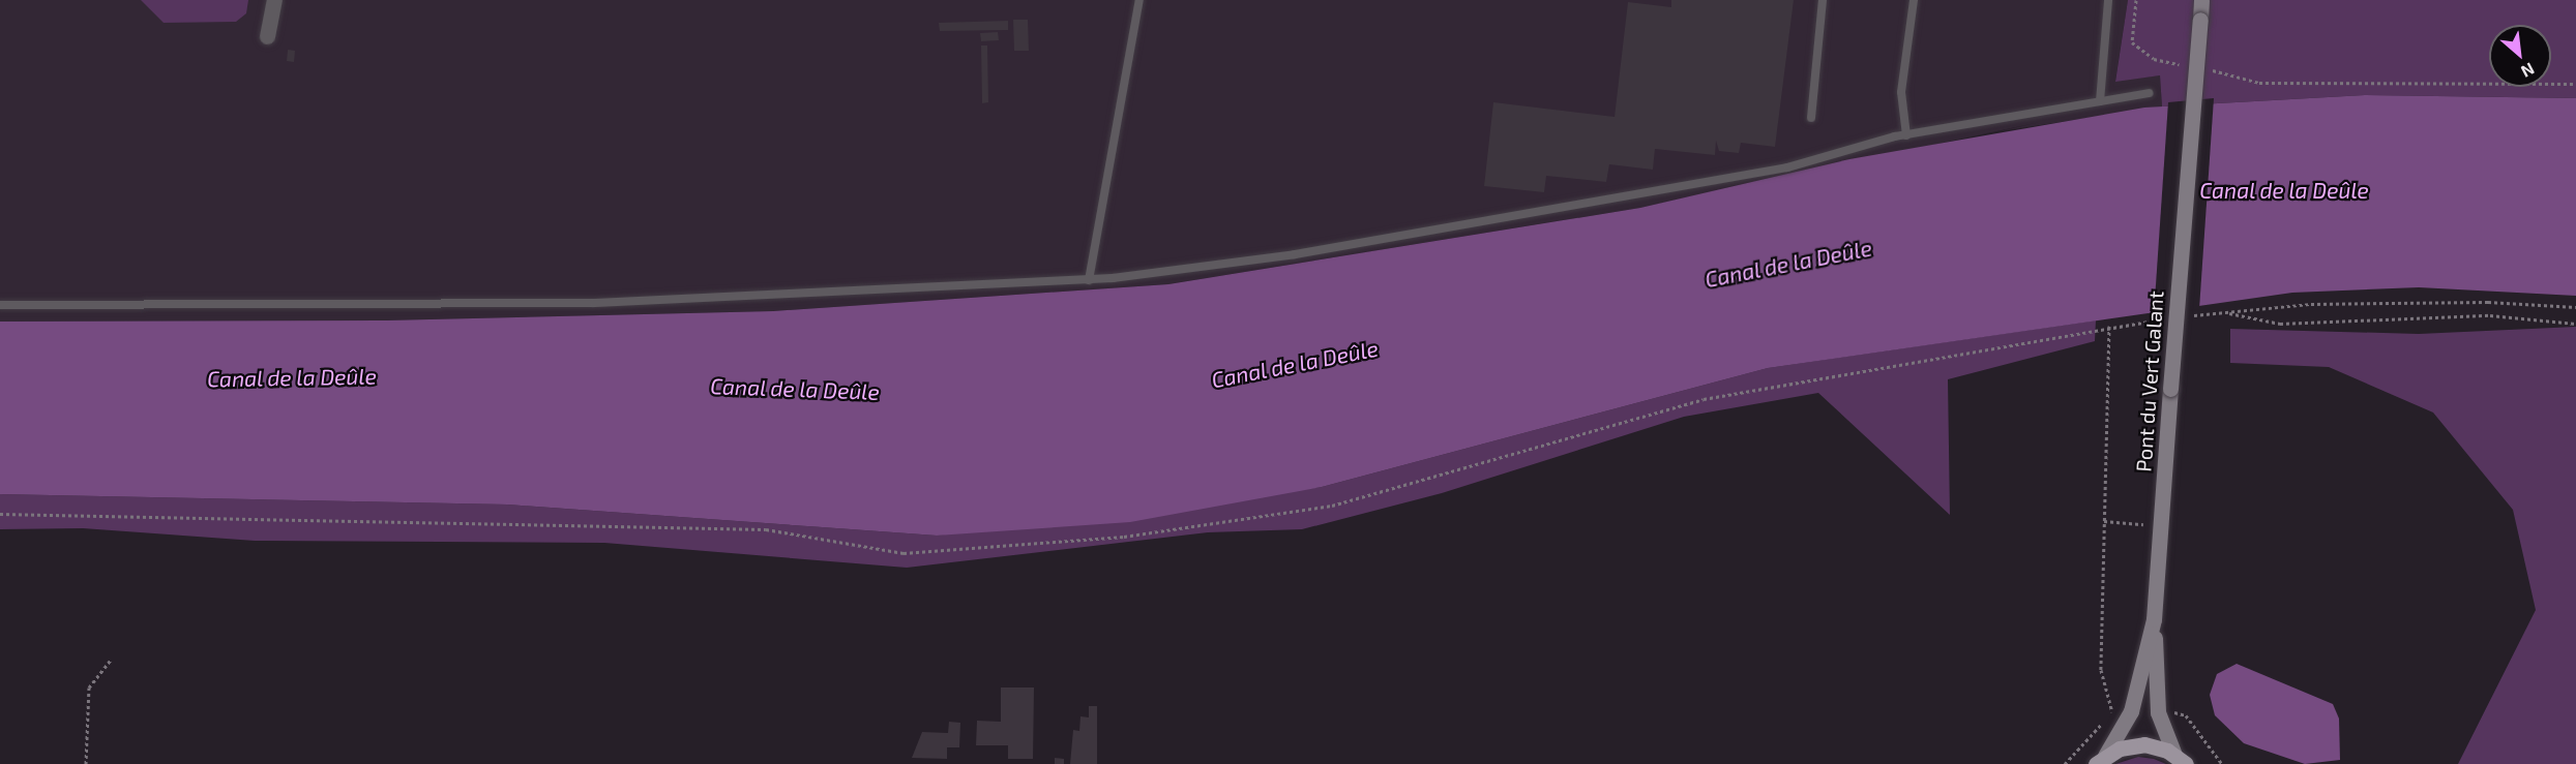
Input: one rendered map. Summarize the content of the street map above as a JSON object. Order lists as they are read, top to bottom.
{
  "streets": {
    "main road": ["Pont du Vert Galant"]
  },
  "water": ["Canal de la Deûle"],
  "north": "bottom right"
}
